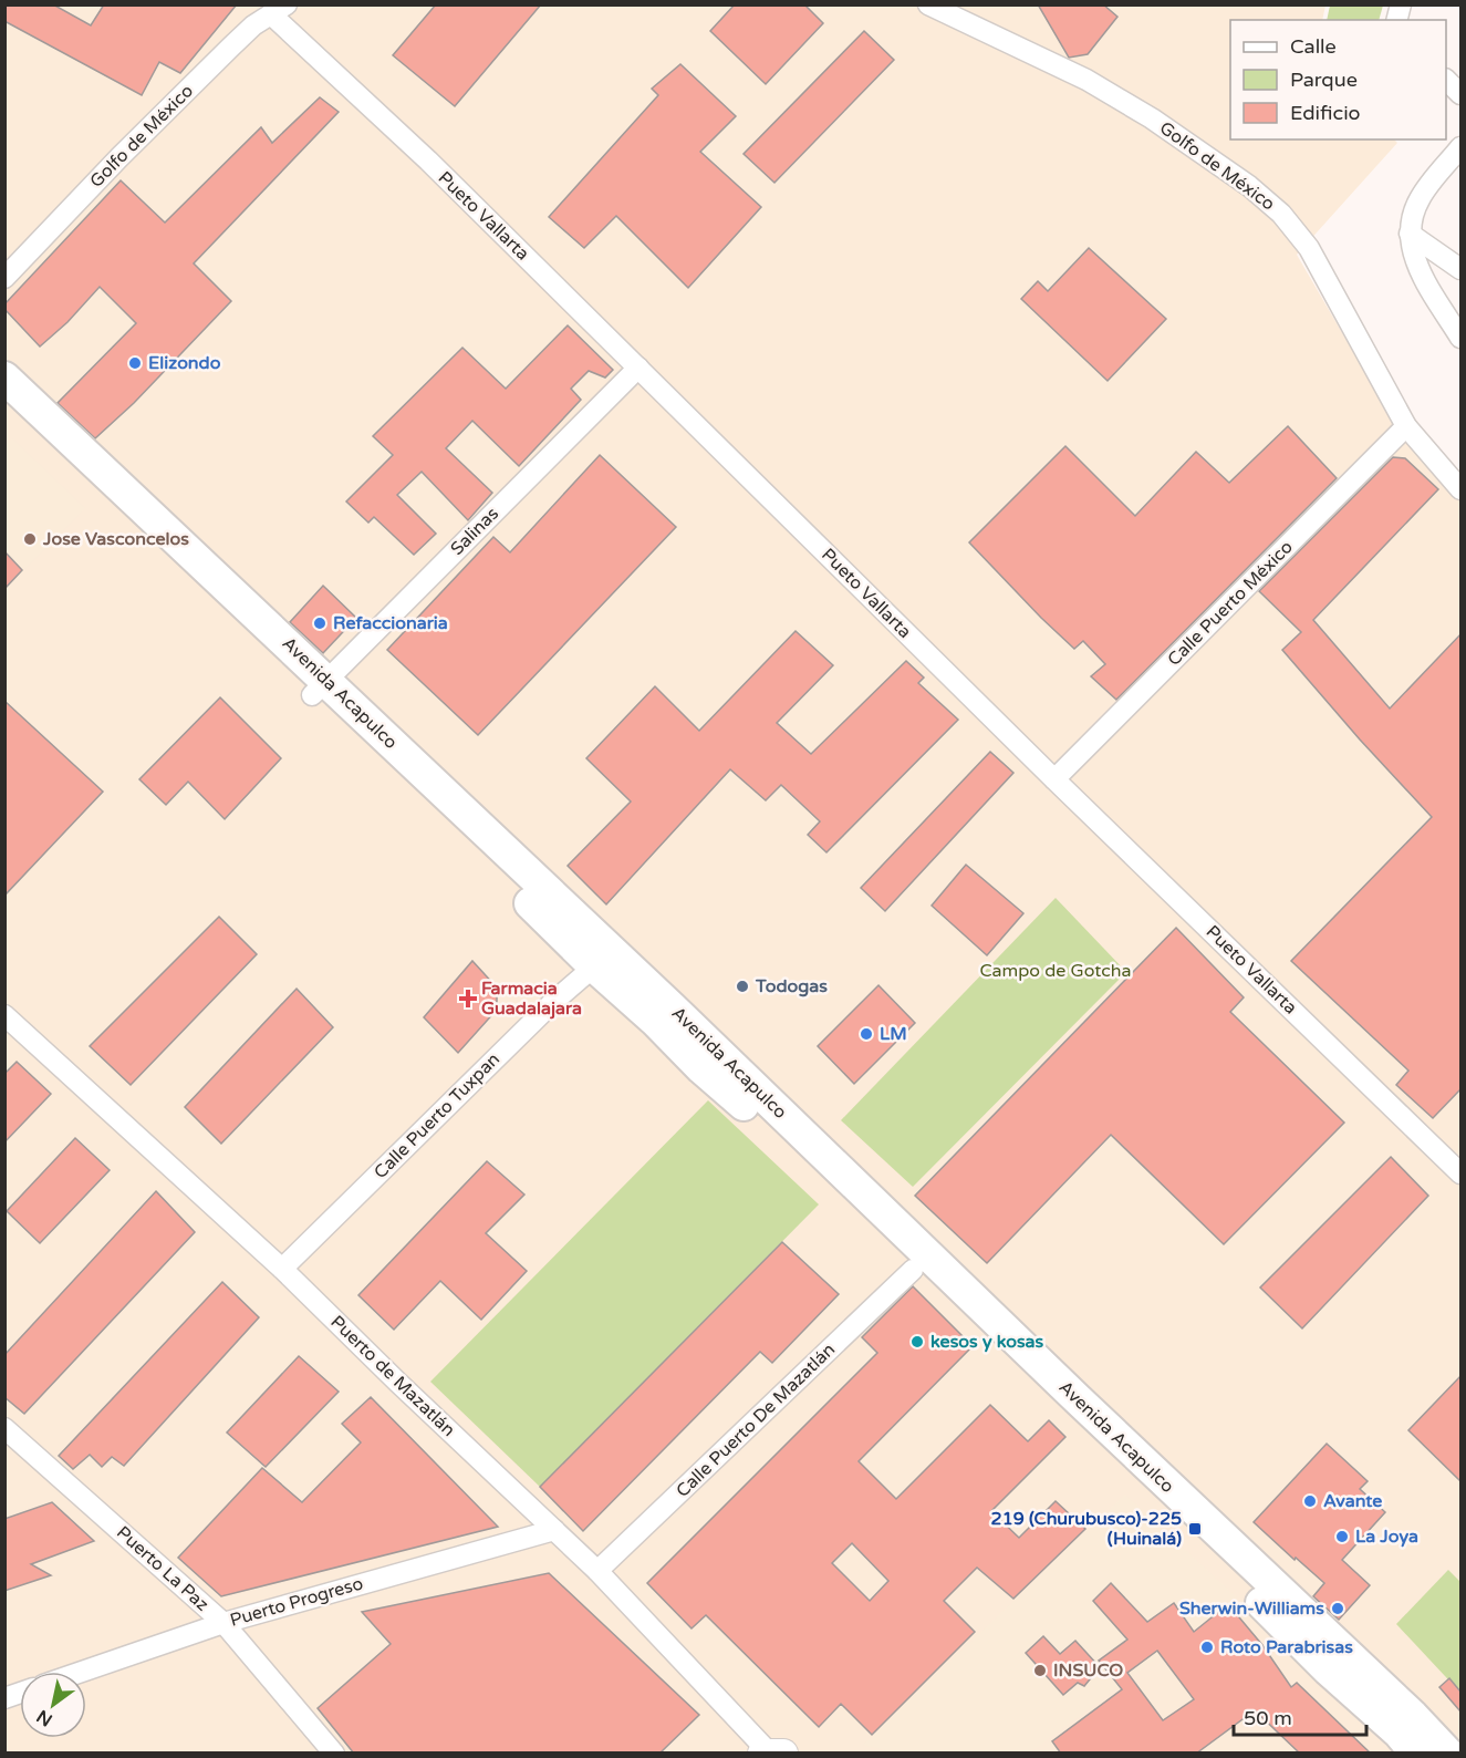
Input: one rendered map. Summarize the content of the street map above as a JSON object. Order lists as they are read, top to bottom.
{
  "streets": {
    "main road": ["Avenida Acapulco"],
    "street": [
      "Golfo de México",
      "Pueto Vallarta",
      "Salinas",
      "Calle Puerto México",
      "Calle Puerto Tuxpan",
      "Puerto de Mazatlán",
      "Calle Puerto De Mazatlán",
      "Puerto La Paz",
      "Puerto Progreso"
    ]
  },
  "crossings": [
    ["Golfo de México", "Pueto Vallarta"],
    ["Golfo de México", "Calle Puerto México"],
    ["Pueto Vallarta", "Salinas"],
    ["Pueto Vallarta", "Calle Puerto México"],
    ["Salinas", "Avenida Acapulco"],
    ["Avenida Acapulco", "Calle Puerto Tuxpan"],
    ["Avenida Acapulco", "Calle Puerto De Mazatlán"],
    ["Calle Puerto Tuxpan", "Puerto de Mazatlán"],
    ["Puerto de Mazatlán", "Calle Puerto De Mazatlán"],
    ["Puerto de Mazatlán", "Puerto Progreso"],
    ["Puerto La Paz", "Puerto Progreso"]
  ],
  "parks": ["Campo de Gotcha"],
  "places": {
    "other": [
      "Elizondo",
      "Jose Vasconcelos",
      "Refaccionaria",
      "Todogas",
      "LM",
      "kesos y kosas",
      "Avante",
      "La Joya",
      "Sherwin-Williams",
      "Roto Parabrisas",
      "INSUCO"
    ],
    "health": ["Farmacia Guadalajara"],
    "transit": ["219 (Churubusco)-225 (Huinalá)"]
  },
  "legend": ["Calle", "Parque", "Edificio"],
  "scale_bar": "50 m",
  "north": "bottom left"
}
